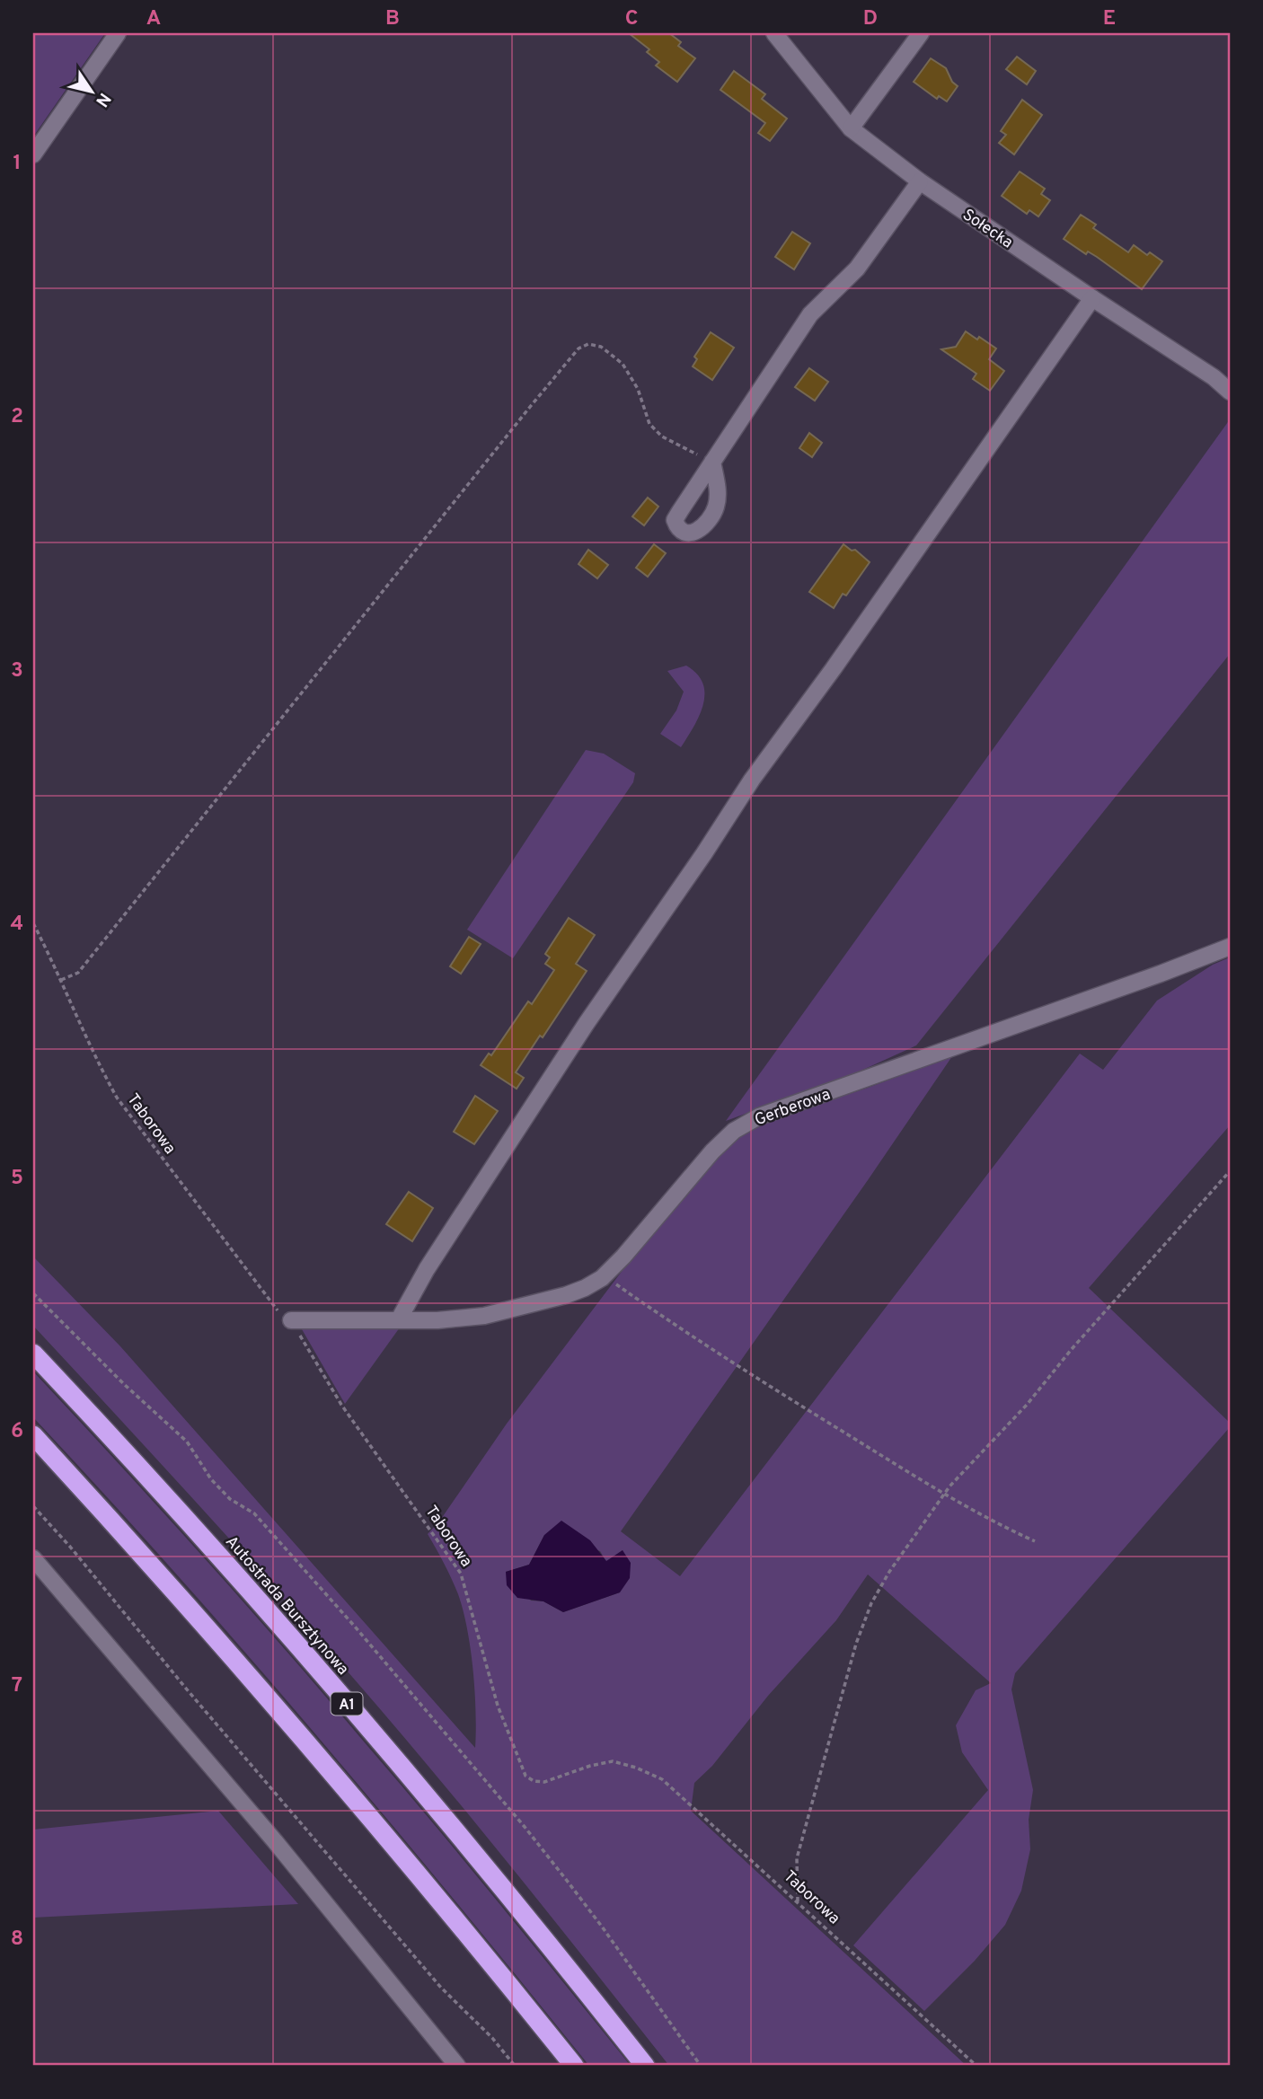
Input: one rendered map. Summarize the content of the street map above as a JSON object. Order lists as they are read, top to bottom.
{
  "streets": {
    "highway": ["Autostrada Bursztynowa", "A1"],
    "street": ["Sołecka", "Gerberowa"],
    "path": ["Taborowa"]
  },
  "crossings": [
    ["Gerberowa", "Taborowa"]
  ],
  "north": "bottom right",
  "grid": {
    "columns": [
      "A",
      "B",
      "C",
      "D",
      "E"
    ],
    "rows": [
      "1",
      "2",
      "3",
      "4",
      "5",
      "6",
      "7",
      "8"
    ]
  }
}
